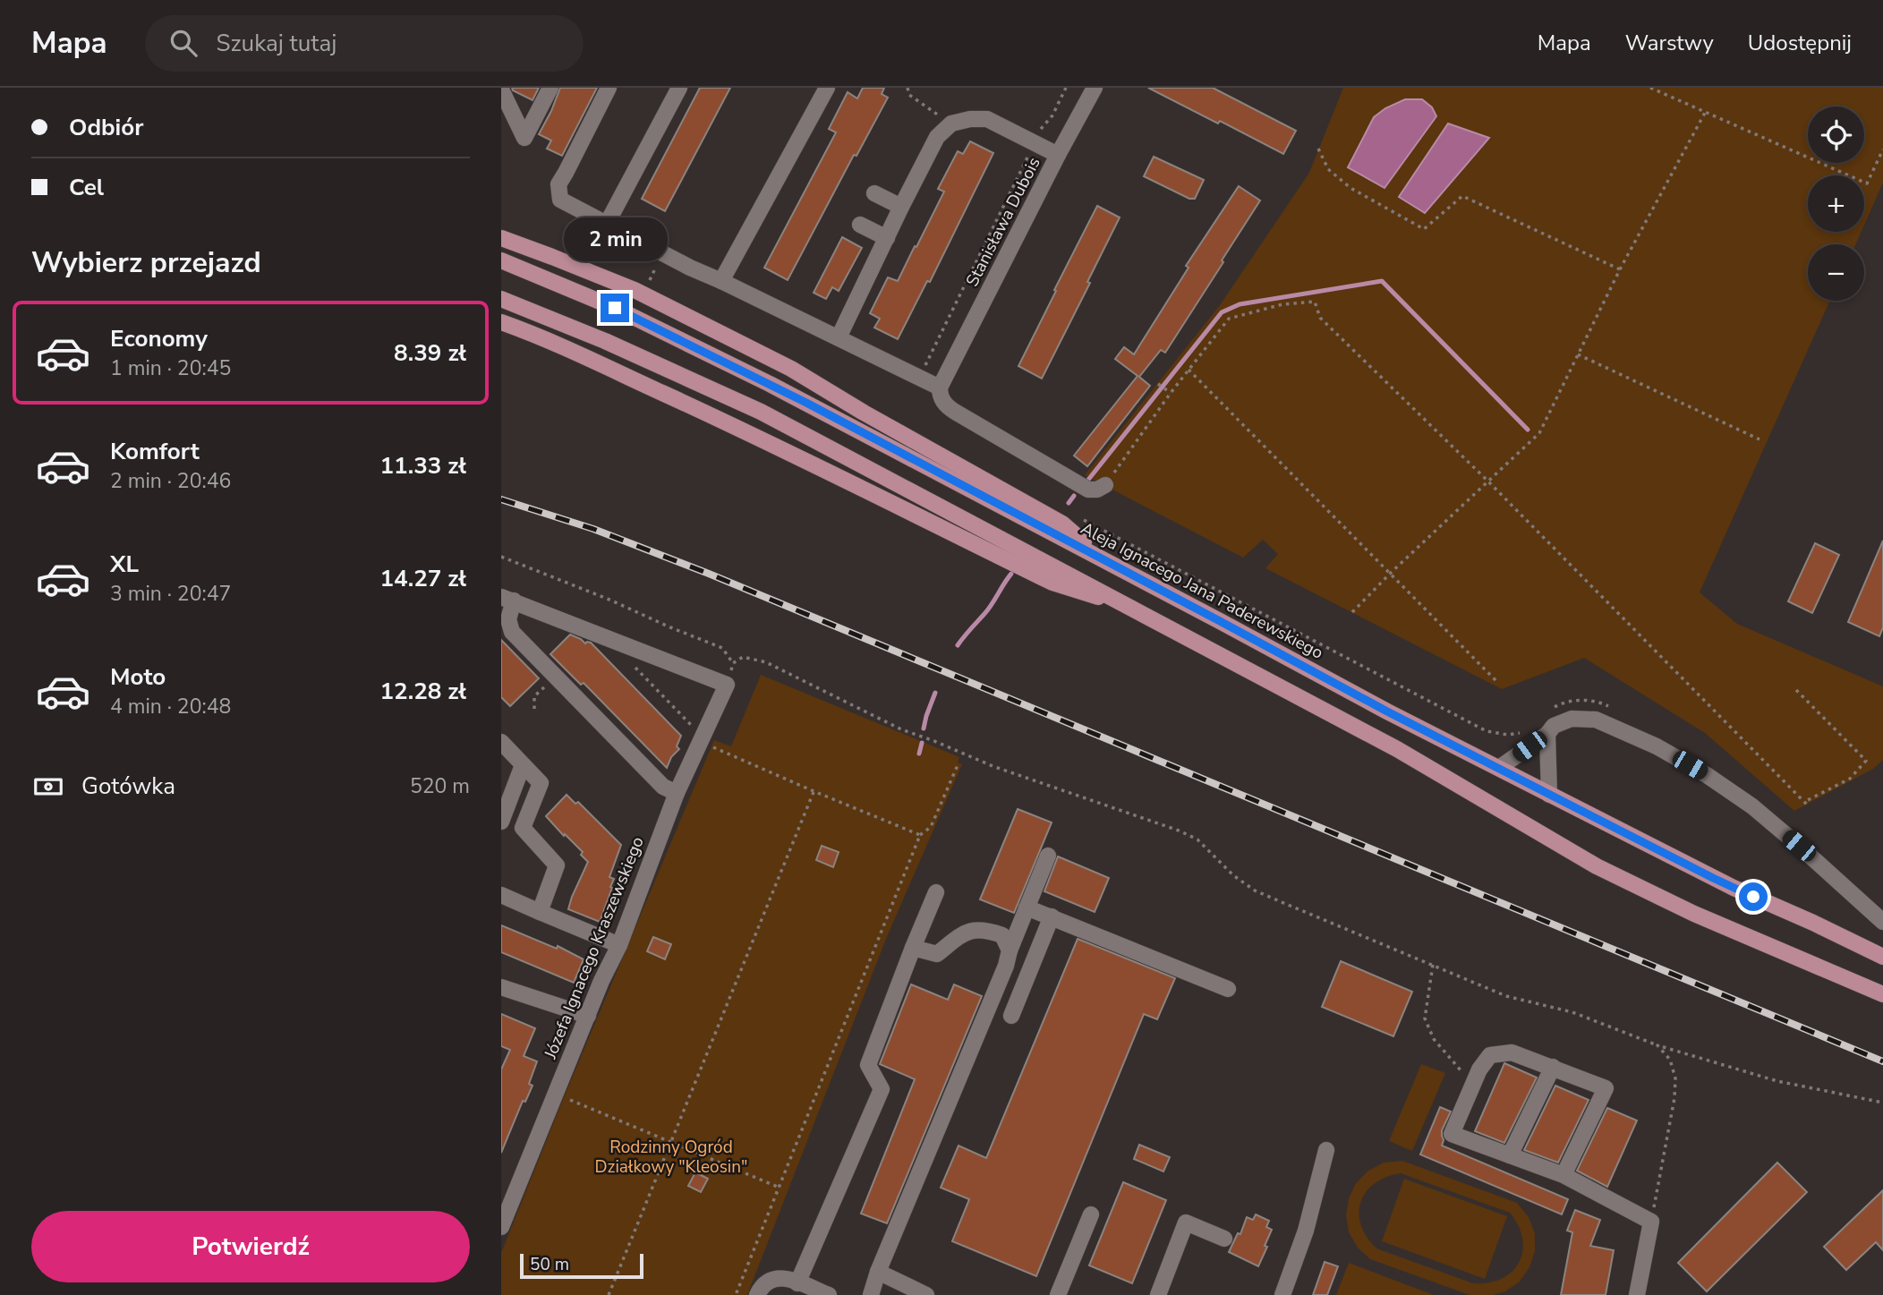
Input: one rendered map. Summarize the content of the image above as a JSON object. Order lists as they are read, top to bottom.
{
  "streets": {
    "main road": ["Aleja Ignacego Jana Paderewskiego"],
    "street": ["Stanisława Dubois", "Józefa Ignacego Kraszewskiego"]
  },
  "parks": ["Rodzinny Ogród Działkowy \"Kleosin\""],
  "scale_bar": "50 m",
  "page": {
    "header": "Mapa",
    "search": "Szukaj tutaj",
    "nav": ["Mapa", "Warstwy", "Udostępnij"],
    "banner": ["Odbiór", "Cel"],
    "map_buttons": ["+", "−"],
    "bubble": "2 min",
    "heading": "Wybierz przejazd",
    "list": [
      {
        "name": "Economy",
        "note": "1 min · 20:45",
        "value": "8.39 zł"
      },
      {
        "name": "Komfort",
        "note": "2 min · 20:46",
        "value": "11.33 zł"
      },
      {
        "name": "XL",
        "note": "3 min · 20:47",
        "value": "14.27 zł"
      },
      {
        "name": "Moto",
        "note": "4 min · 20:48",
        "value": "12.28 zł"
      }
    ],
    "pay": ["Gotówka", "520 m"],
    "buttons": "Potwierdź",
    "scale": "50 m"
  }
}
